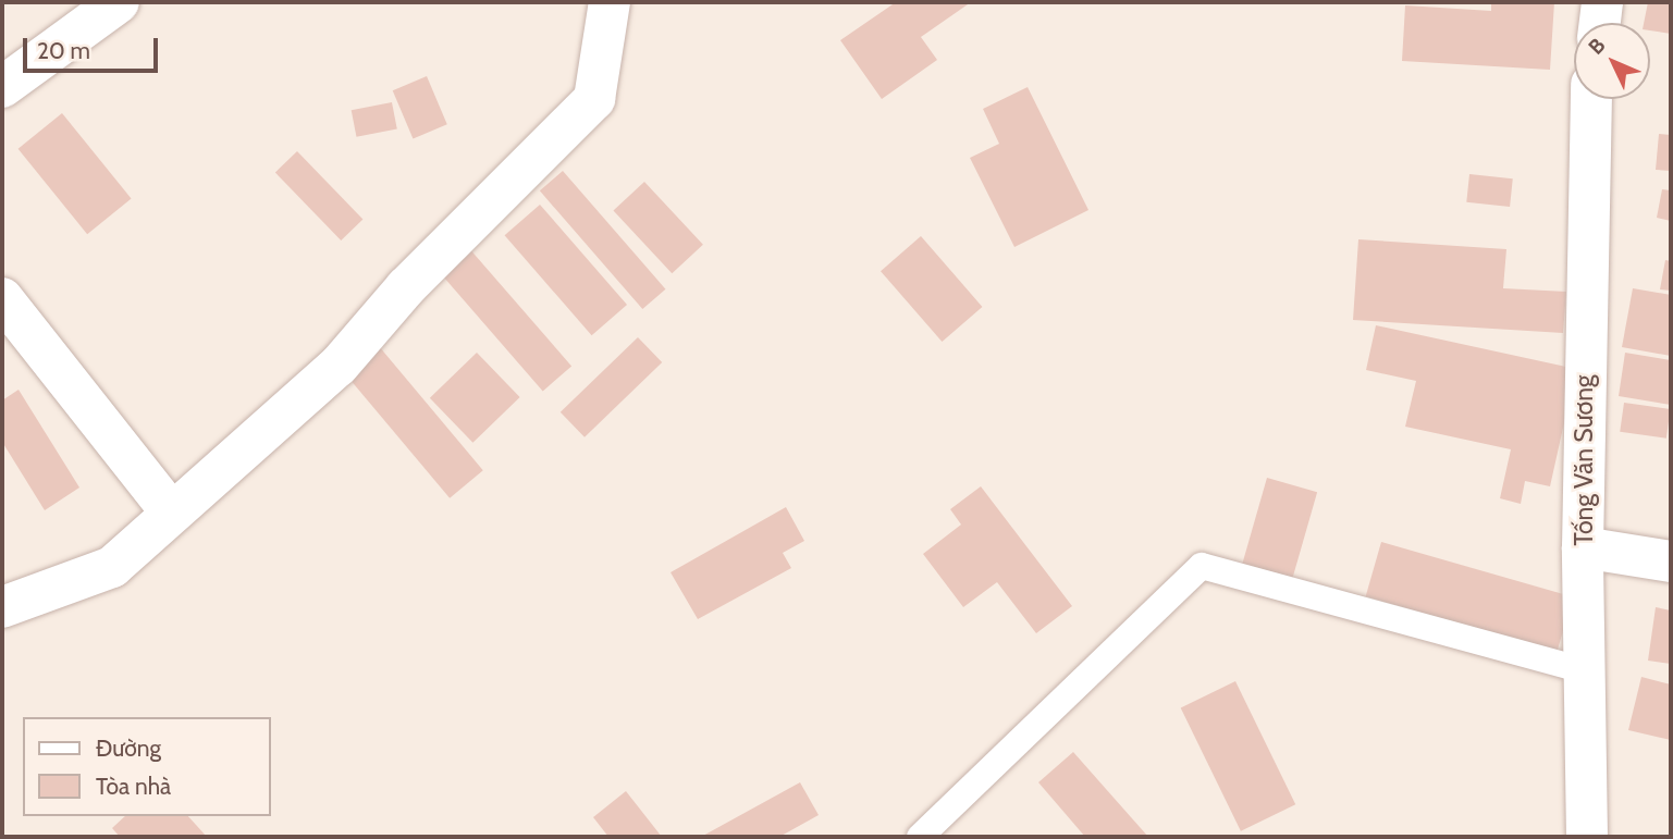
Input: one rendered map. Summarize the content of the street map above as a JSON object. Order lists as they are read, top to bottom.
{
  "streets": {
    "street": ["Tống Văn Sương"]
  },
  "legend": ["Đường", "Tòa nhà"],
  "scale_bar": "20 m",
  "north": "top left"
}
